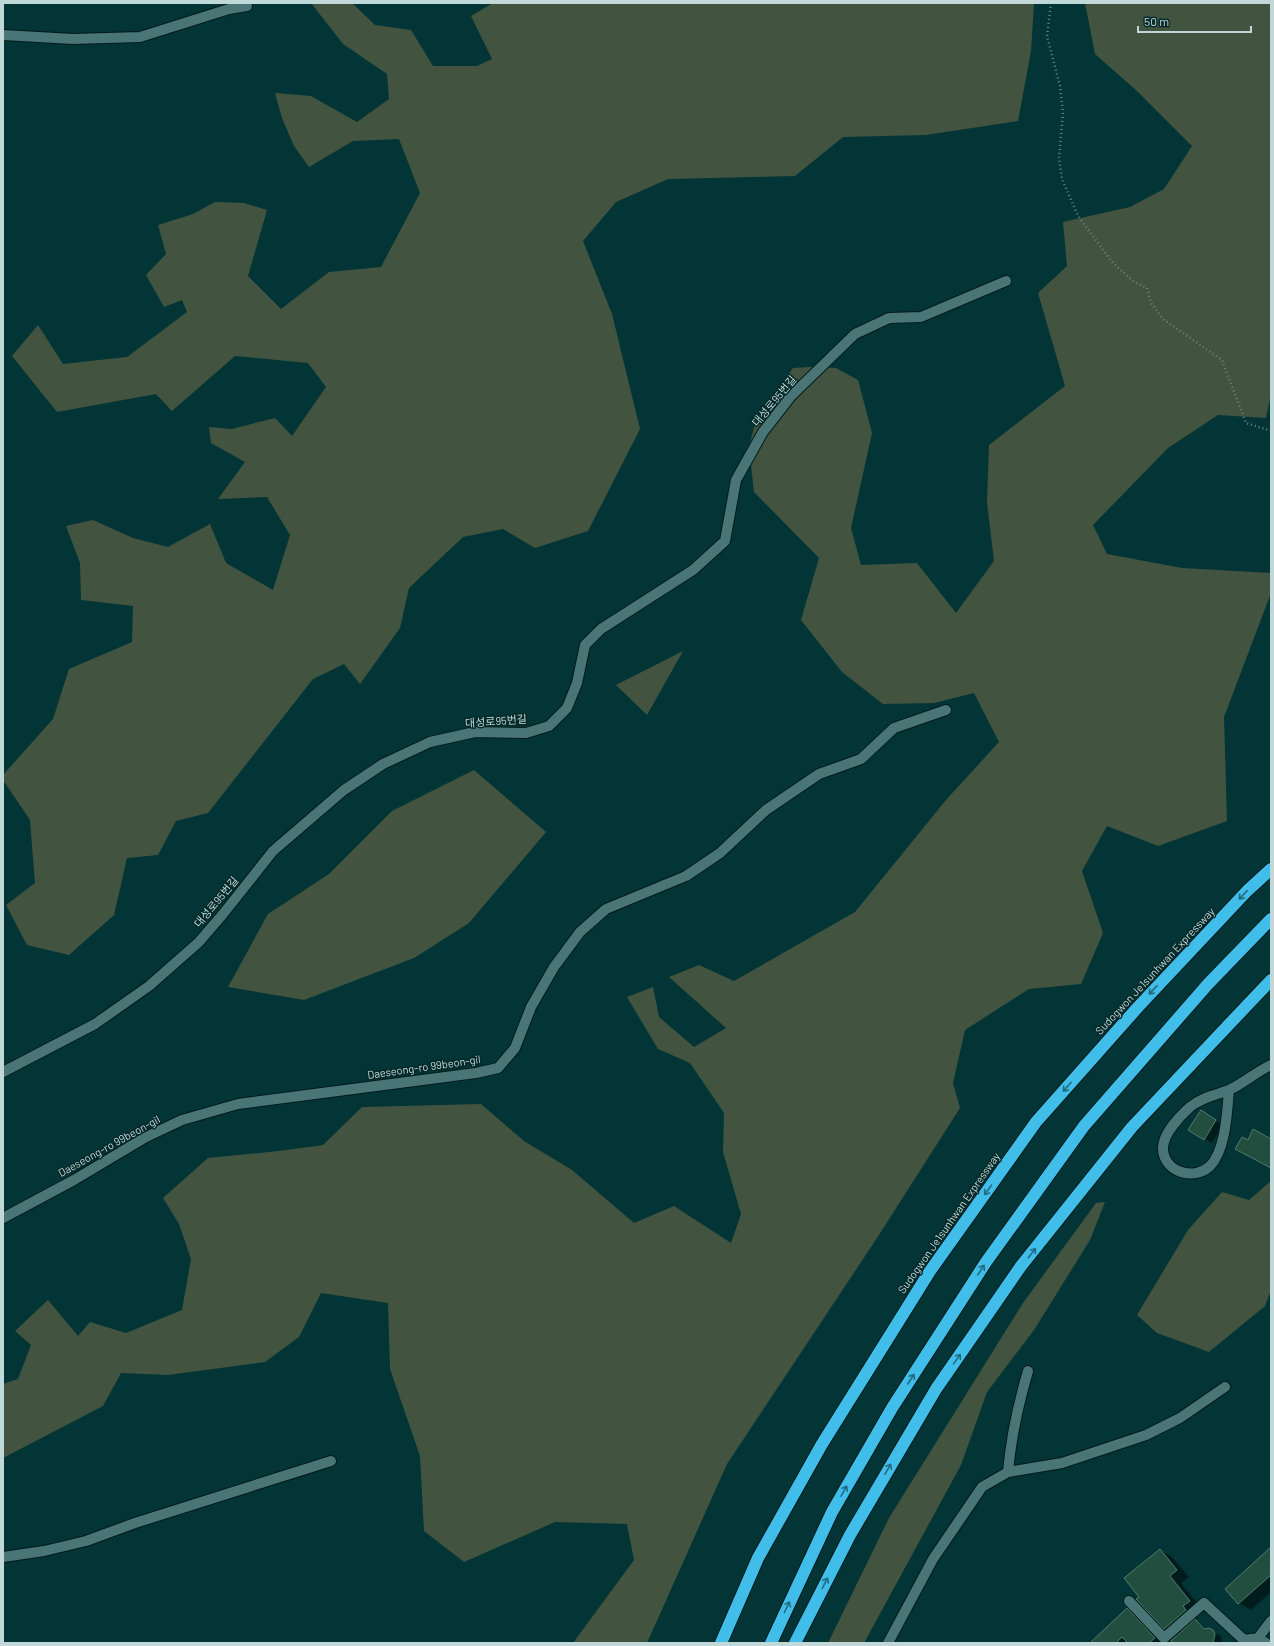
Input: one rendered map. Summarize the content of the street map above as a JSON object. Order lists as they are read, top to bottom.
{
  "streets": {
    "highway": ["Sudogwon Je1sunhwan Expressway"],
    "street": ["대성로95번길", "Daeseong-ro 99beon-gil"]
  },
  "scale_bar": "50 m"
}
